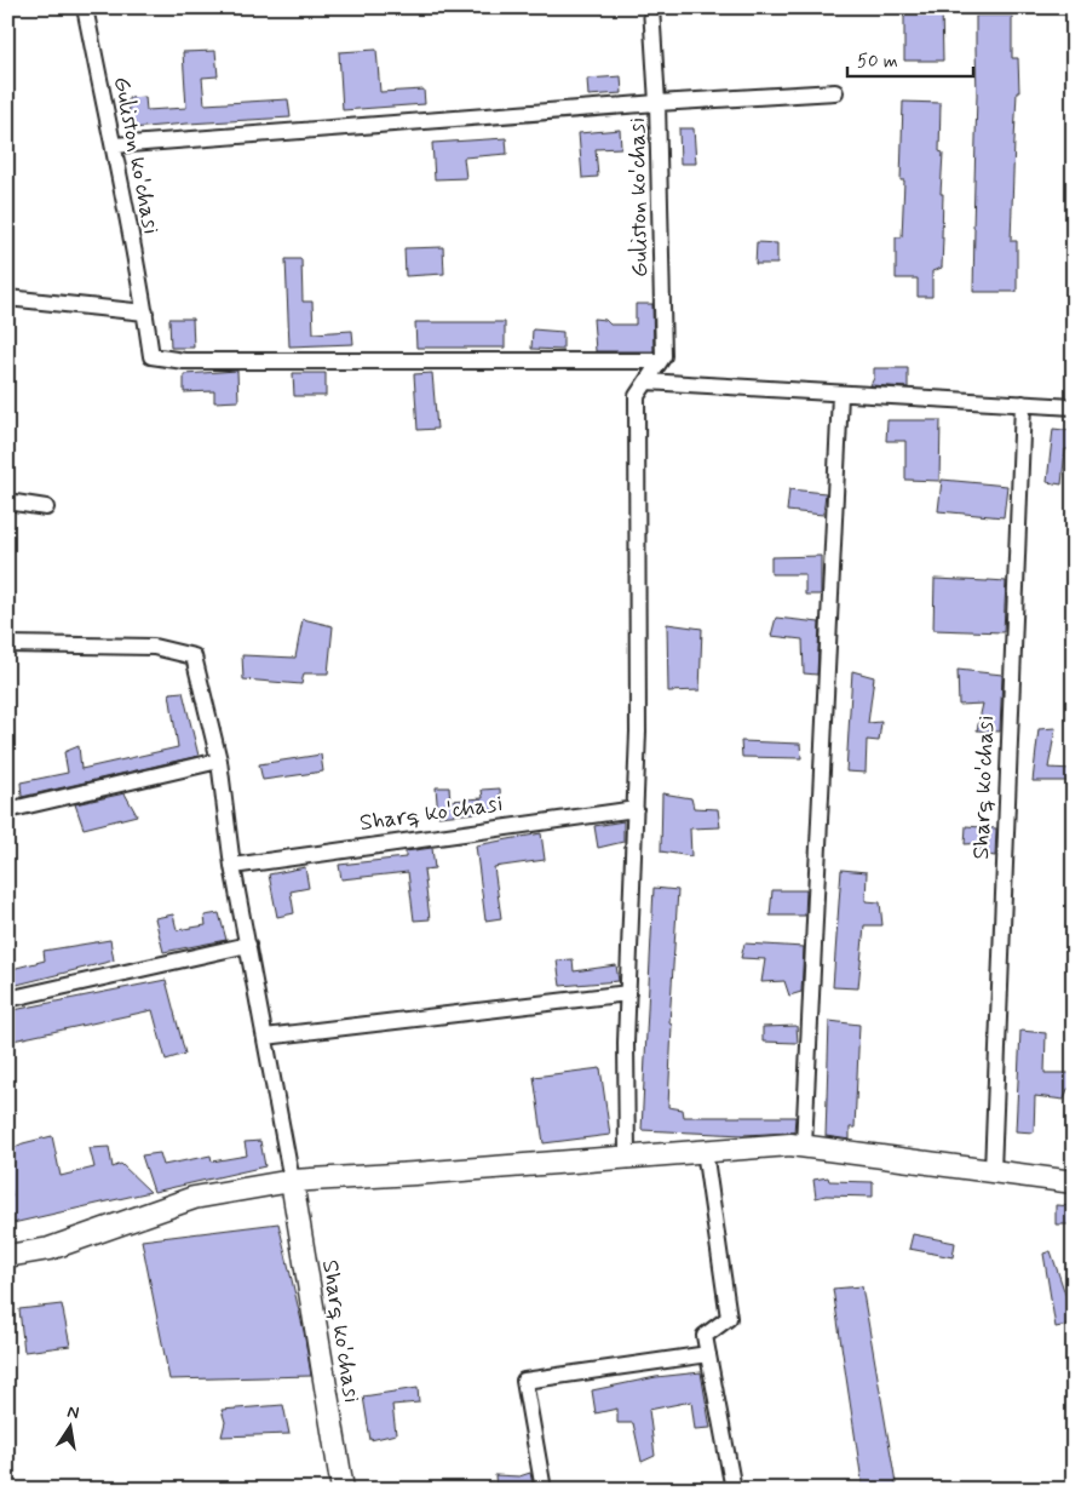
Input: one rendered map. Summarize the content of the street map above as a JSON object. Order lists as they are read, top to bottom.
{
  "streets": {
    "street": ["Guliston ko'chasi", "Sharq ko'chasi"]
  },
  "scale_bar": "50 m",
  "north": "top"
}
